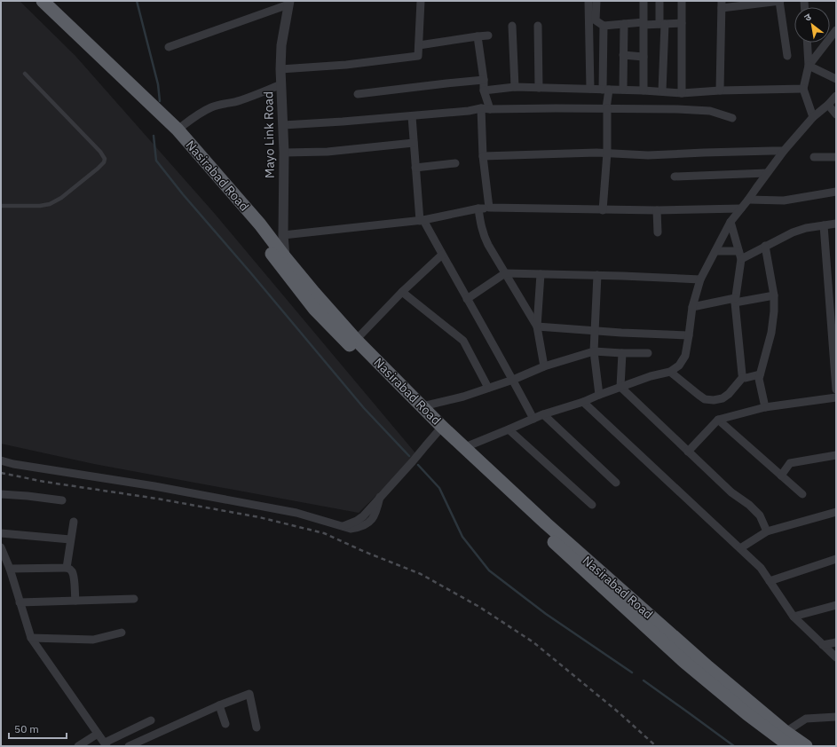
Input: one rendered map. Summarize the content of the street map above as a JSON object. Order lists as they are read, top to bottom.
{
  "streets": {
    "highway": ["Nasirabad Road"],
    "street": ["Mayo Link Road"]
  },
  "crossings": [
    ["Mayo Link Road", "Nasirabad Road"]
  ],
  "scale_bar": "50 m",
  "north": "top left"
}
